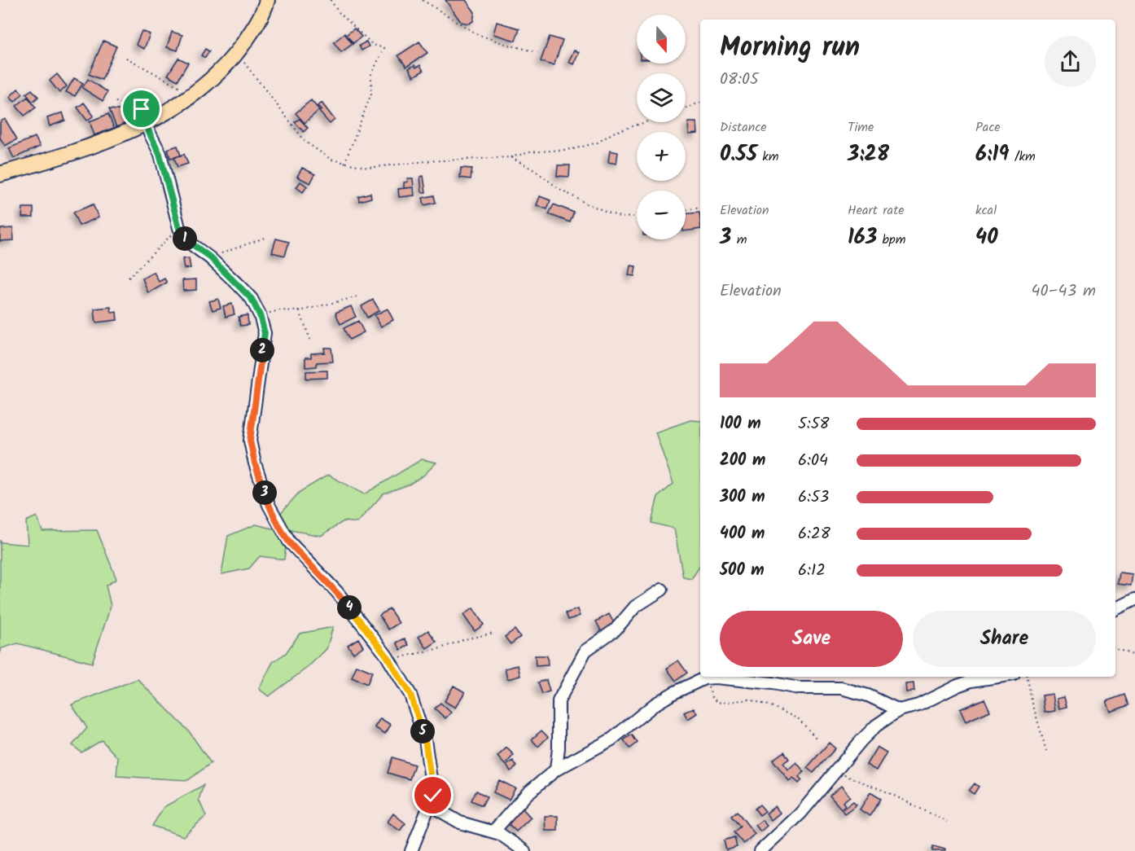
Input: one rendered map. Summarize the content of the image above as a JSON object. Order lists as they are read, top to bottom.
{
  "north": "bottom",
  "page": {
    "map_buttons": ["+", "−"],
    "heading": ["Morning run", "08:05"],
    "stats": [
      ["Distance", "0.55 km"],
      ["Time", "3:28"],
      ["Pace", "6:19 /km"],
      ["Elevation", "3 m"],
      ["Heart rate", "163 bpm"],
      ["kcal", "40"]
    ],
    "pins": [
      "1",
      "2",
      "3",
      "4",
      "5"
    ],
    "chart": ["Elevation", "40–43 m"],
    "list": [
      {
        "name": "100 m",
        "note": "5:58"
      },
      {
        "name": "200 m",
        "note": "6:04"
      },
      {
        "name": "300 m",
        "note": "6:53"
      },
      {
        "name": "400 m",
        "note": "6:28"
      },
      {
        "name": "500 m",
        "note": "6:12"
      }
    ],
    "buttons": ["Save", "Share"]
  }
}
